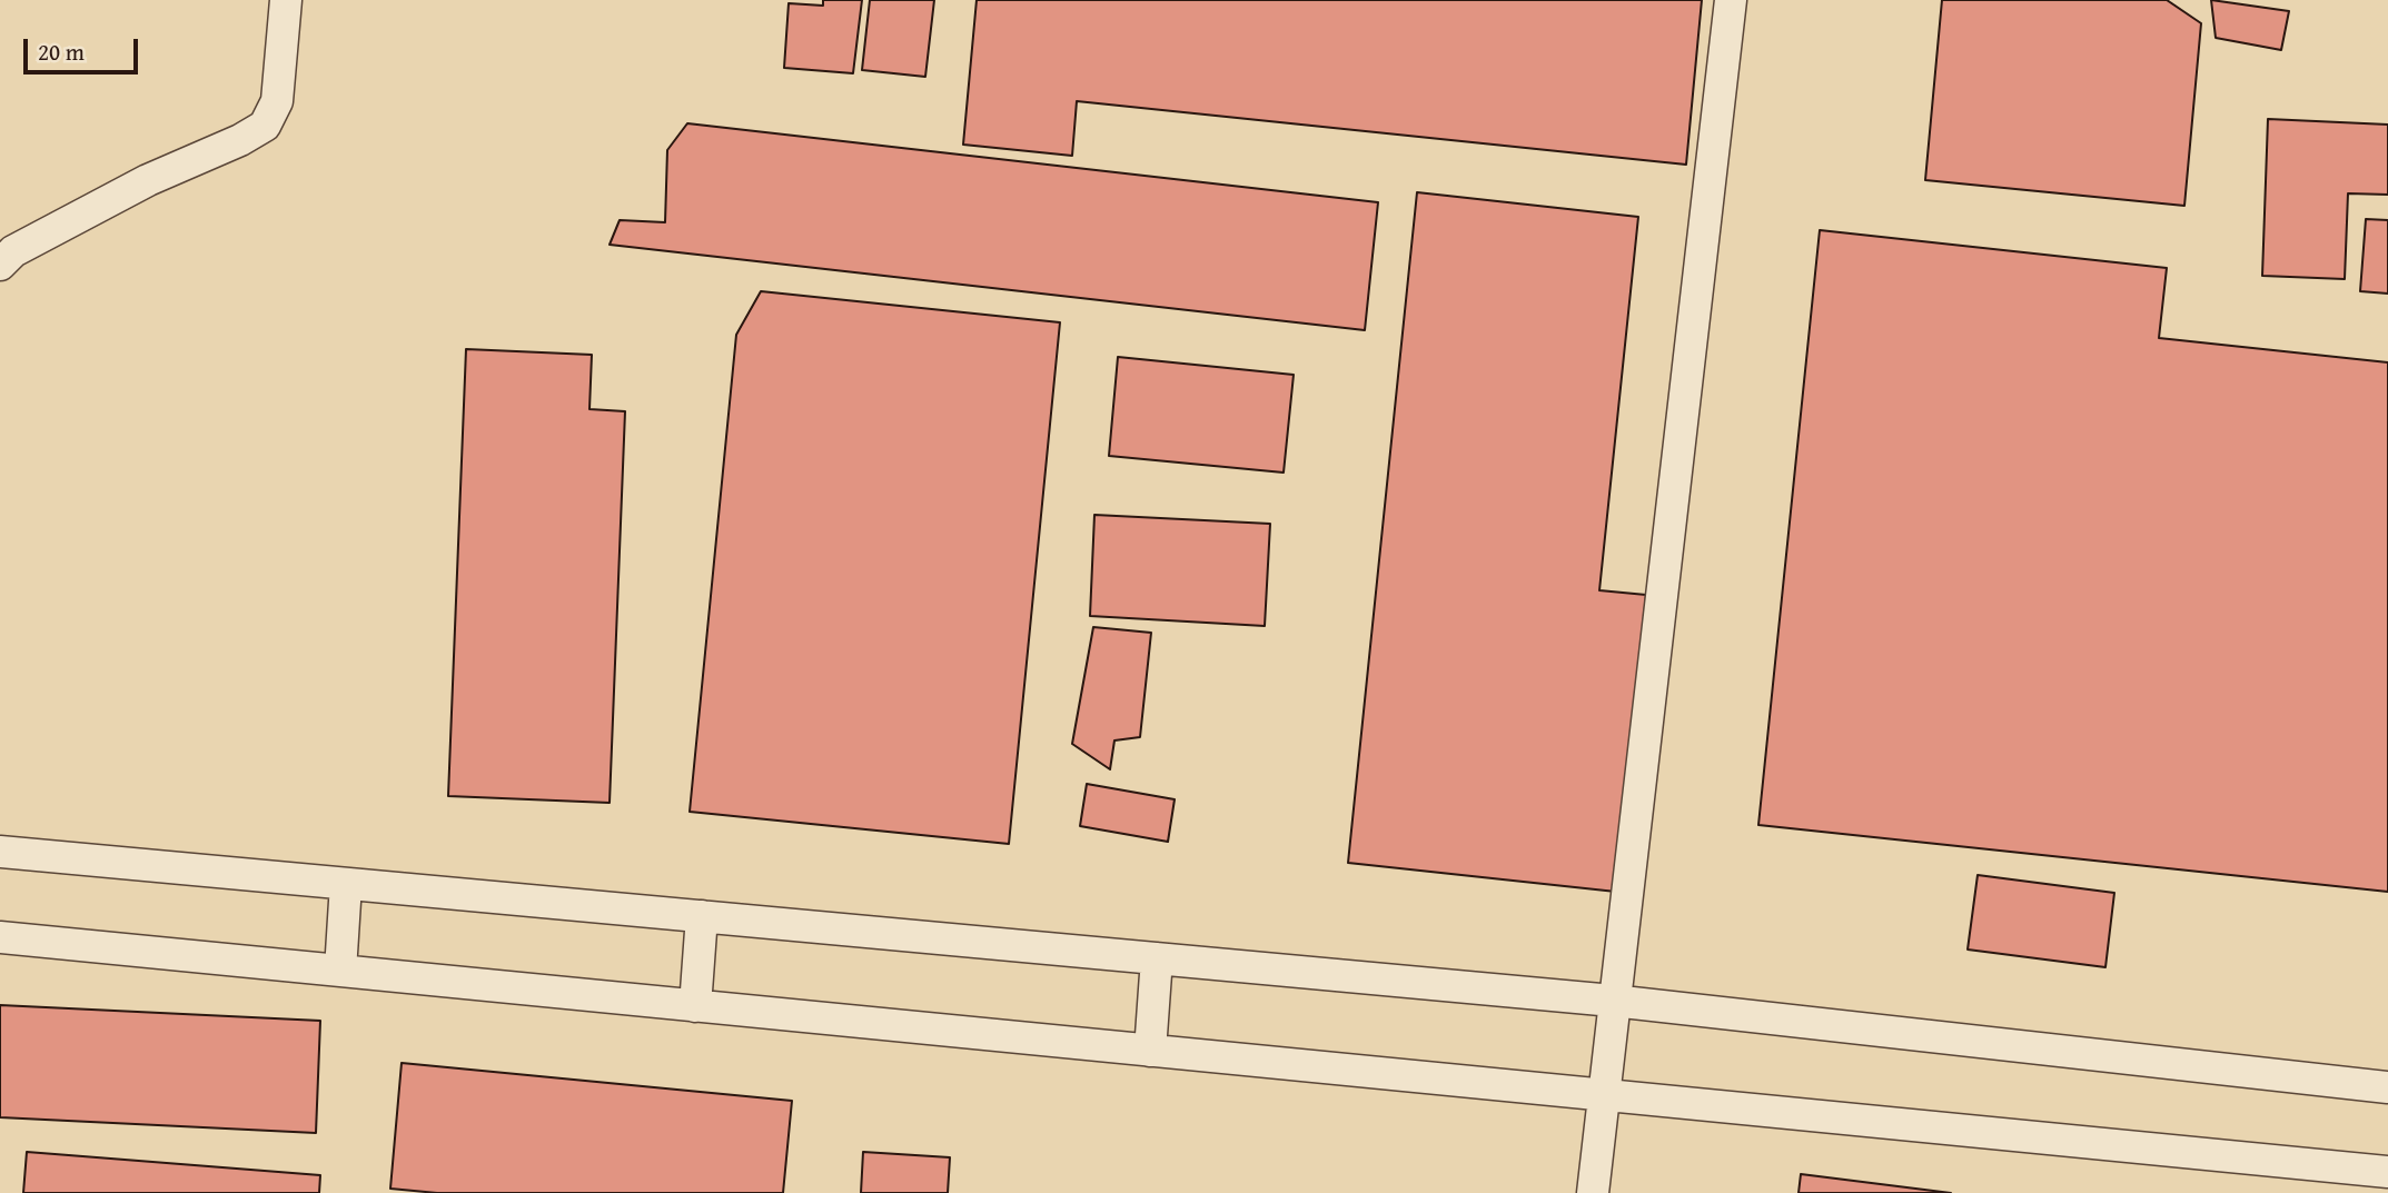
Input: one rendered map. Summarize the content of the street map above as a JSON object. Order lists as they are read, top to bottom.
{
  "scale_bar": "20 m"
}
